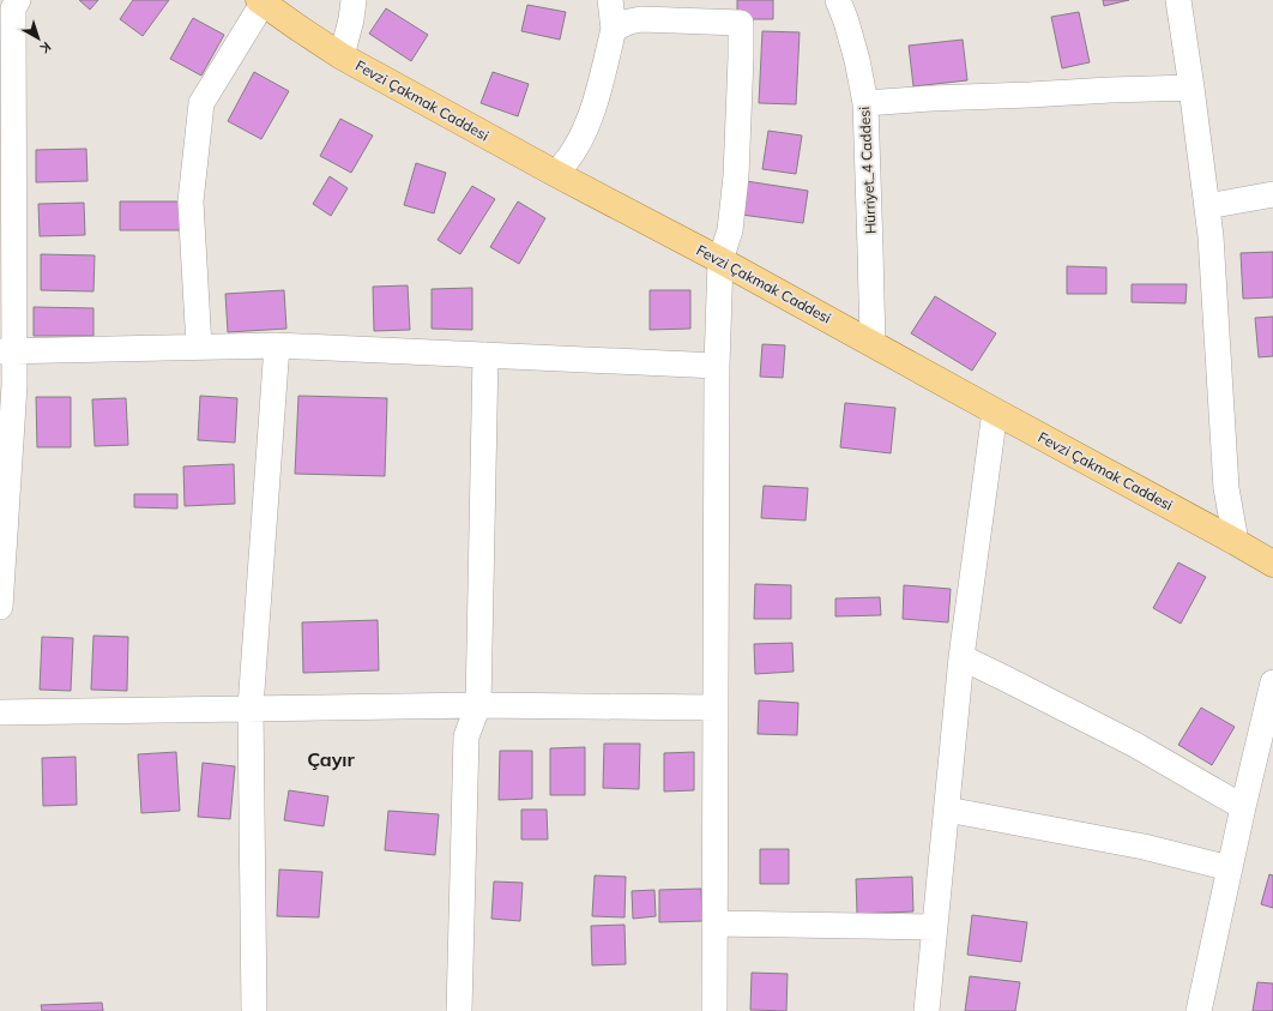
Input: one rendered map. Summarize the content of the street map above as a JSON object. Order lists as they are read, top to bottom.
{
  "streets": {
    "main road": ["Fevzi Çakmak Caddesi"],
    "street": ["Hürriyet_4 Caddesi"]
  },
  "crossings": [
    ["Fevzi Çakmak Caddesi", "Hürriyet_4 Caddesi"]
  ],
  "districts": ["Çayır"],
  "north": "bottom right"
}
